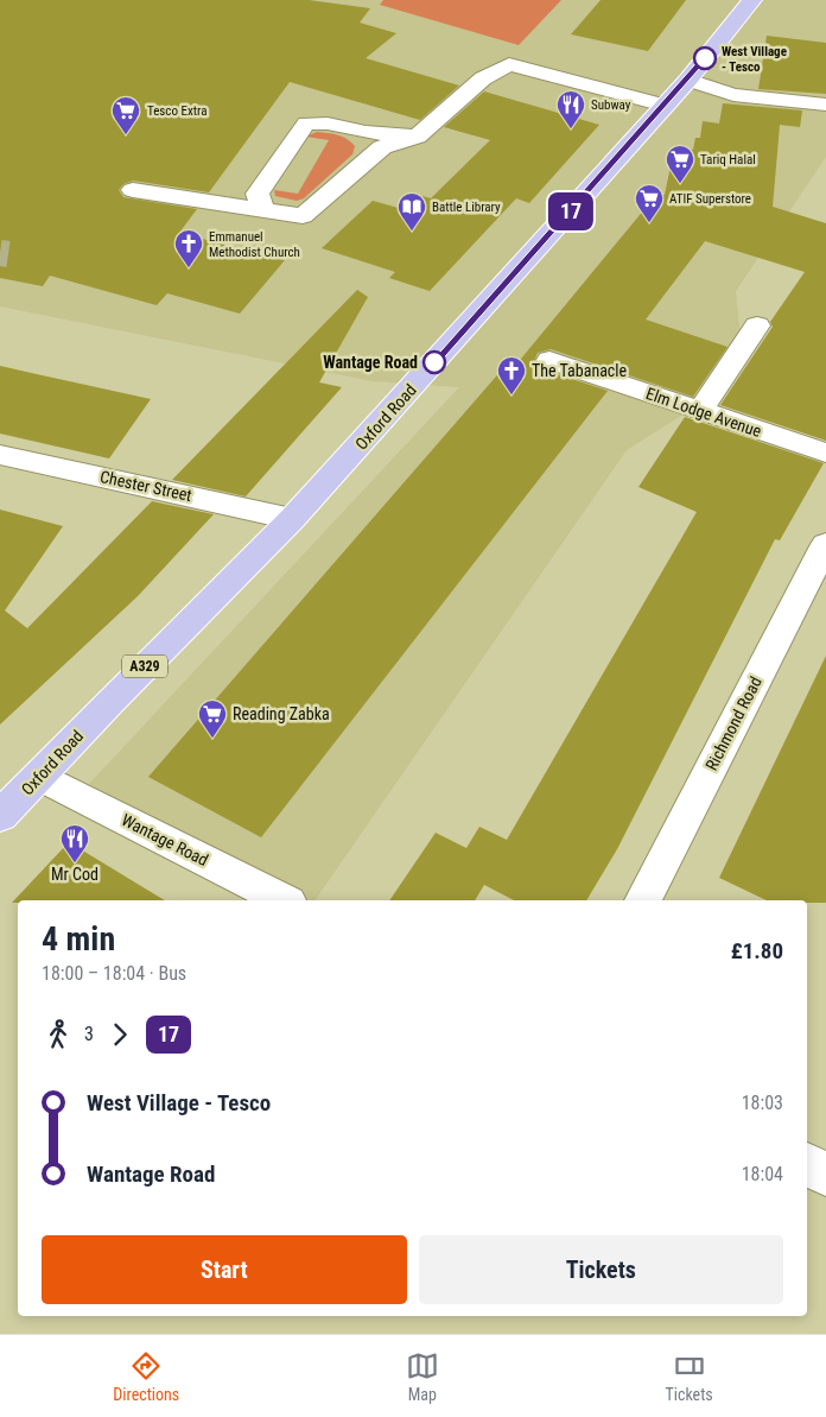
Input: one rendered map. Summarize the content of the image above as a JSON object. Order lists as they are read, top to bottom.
{
  "streets": {
    "main road": ["Oxford Road", "A329"],
    "street": [
      "Elm Lodge Avenue",
      "Chester Street",
      "Richmond Road",
      "Wantage Road"
    ]
  },
  "crossings": [
    ["Oxford Road", "Chester Street"],
    ["Oxford Road", "Wantage Road"]
  ],
  "places": {
    "other": ["West Village - Tesco", "Wantage Road"],
    "restaurant": ["Subway", "Mr Cod"],
    "supermarket": [
      "Tesco Extra",
      "Tariq Halal",
      "ATIF Superstore",
      "Reading Zabka"
    ],
    "library": ["Battle Library"],
    "church": ["Emmanuel Methodist Church", "The Tabanacle"]
  },
  "lines": ["bus line 17"],
  "page": {
    "on_map": "17",
    "heading": ["4 min", "18:00 – 18:04 · Bus", "£1.80"],
    "legs": ["3", "17"],
    "list": [
      {
        "name": "West Village - Tesco",
        "value": "18:03"
      },
      {
        "name": "Wantage Road",
        "value": "18:04"
      }
    ],
    "buttons": ["Start", "Tickets"],
    "tabs": ["Directions", "Map", "Tickets"]
  }
}
